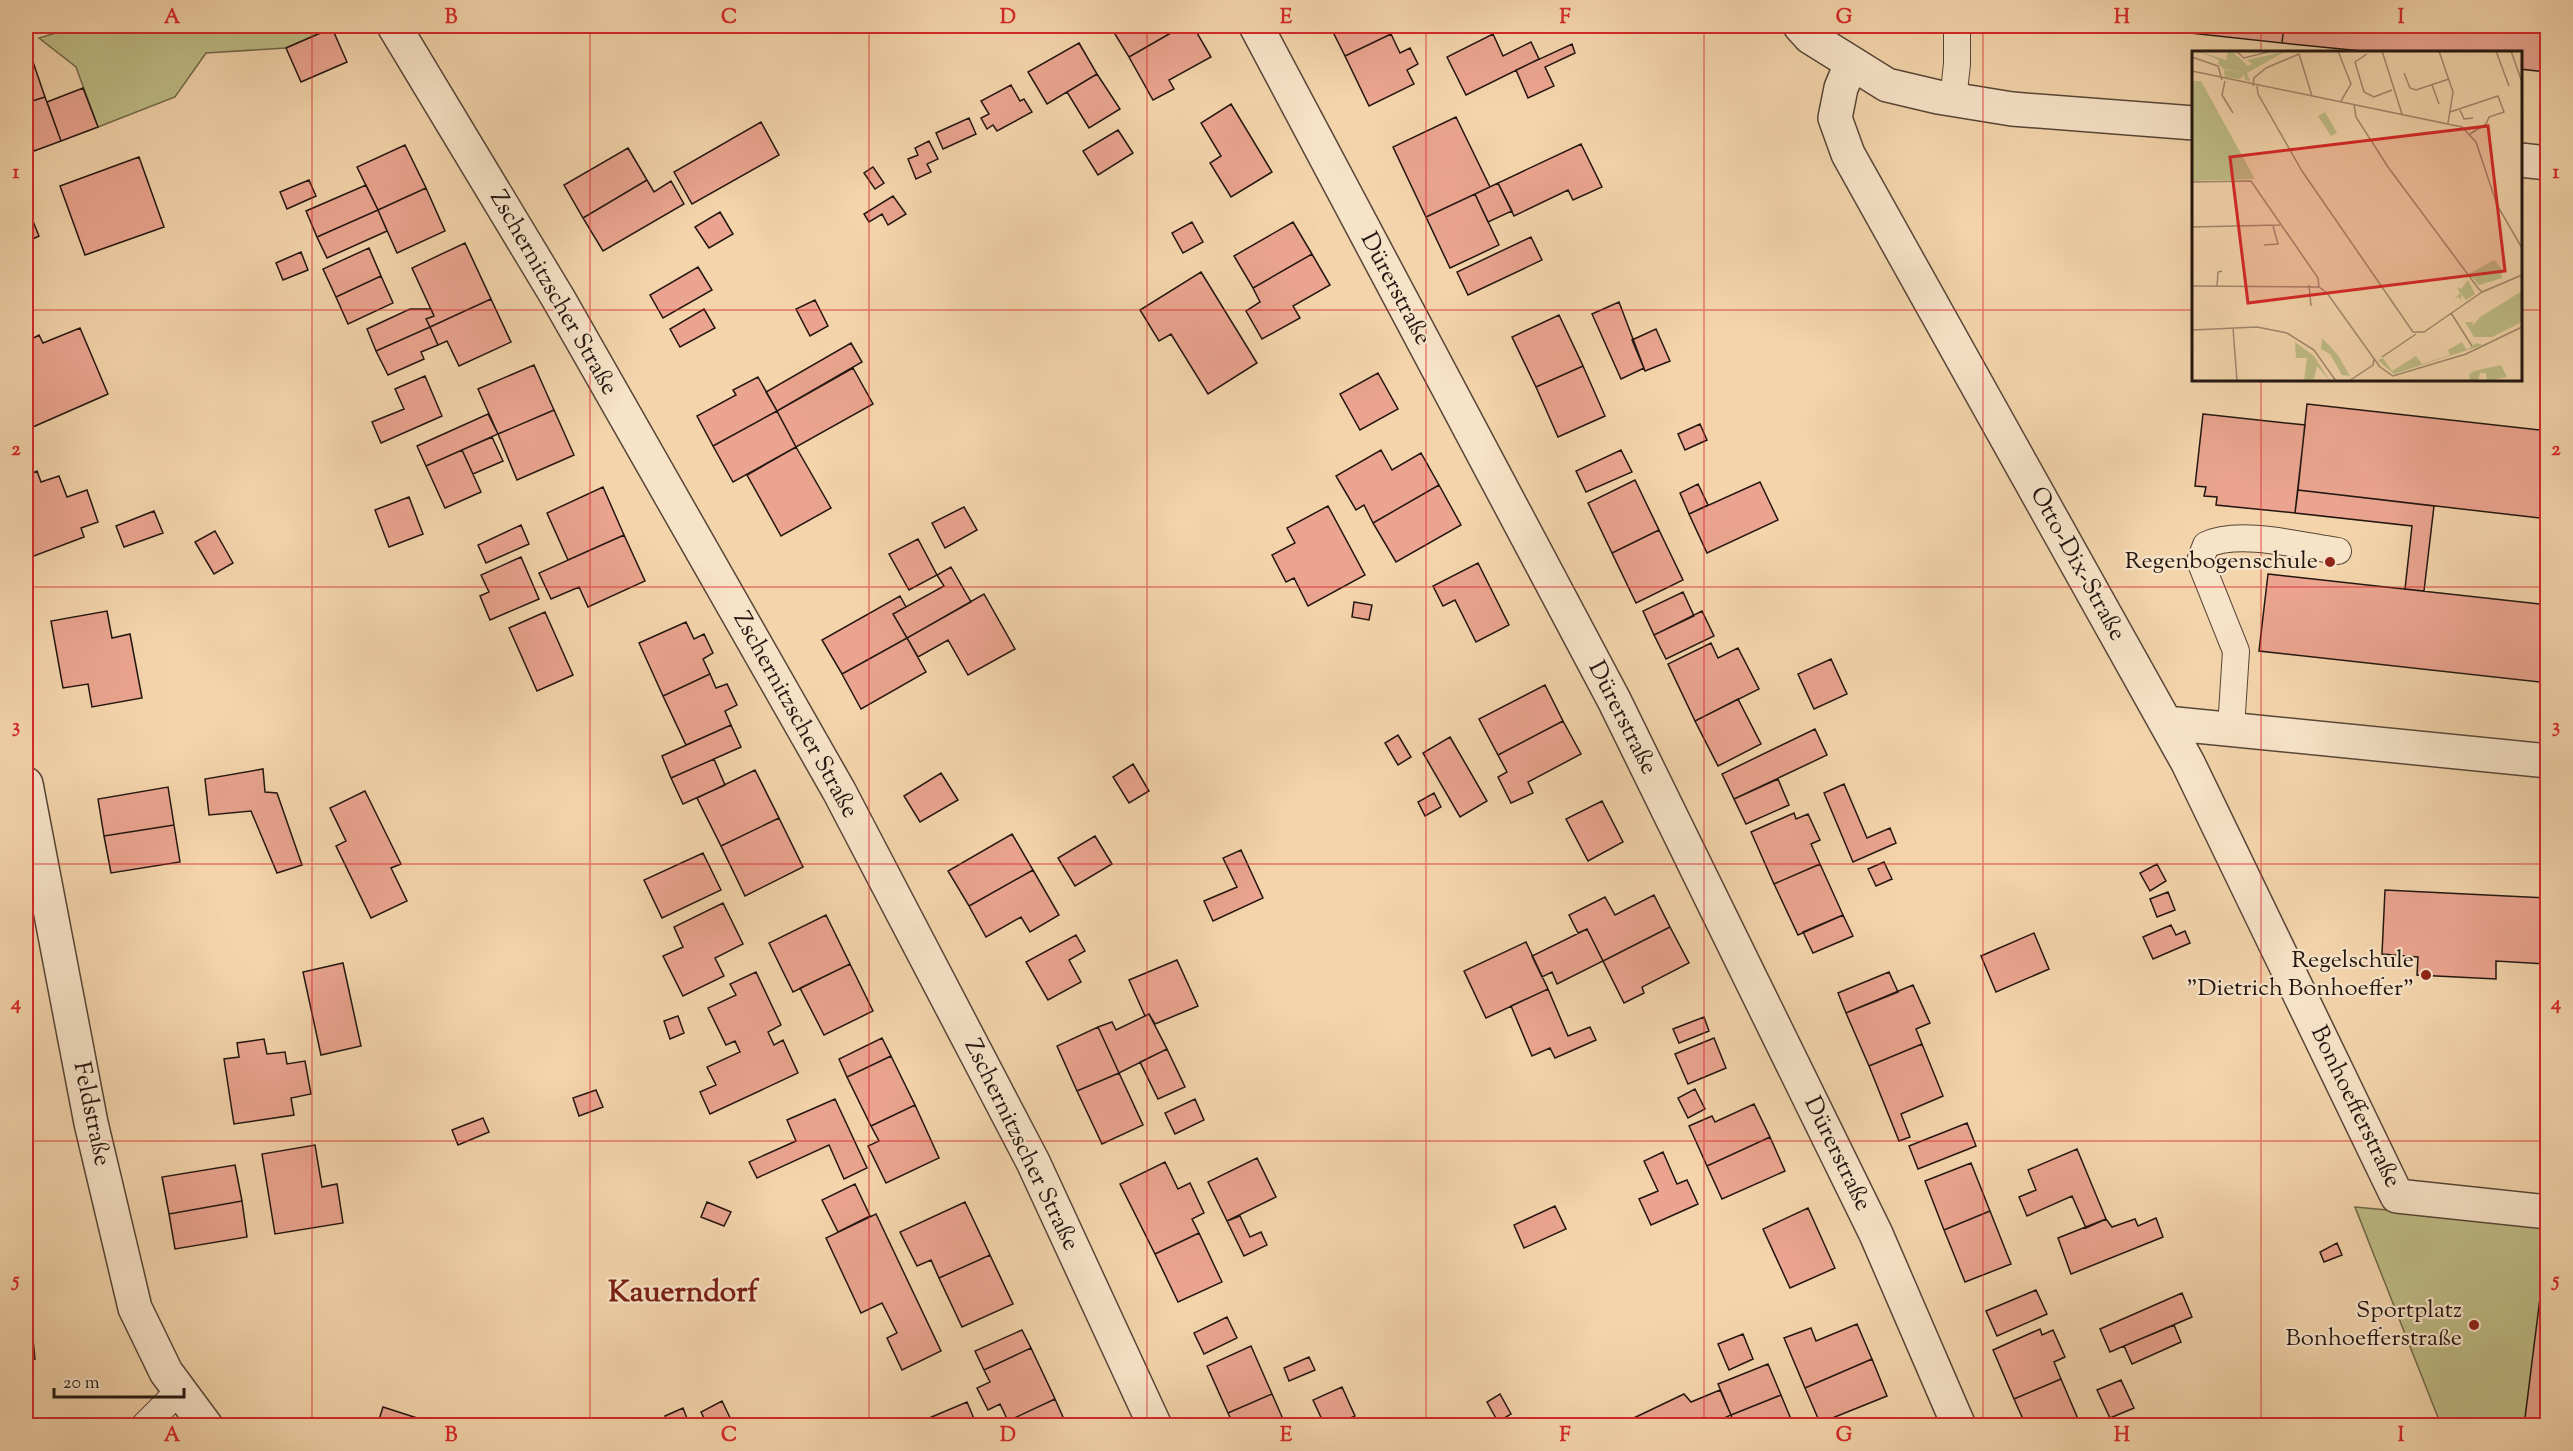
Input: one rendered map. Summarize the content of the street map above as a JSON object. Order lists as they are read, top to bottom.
{
  "streets": {
    "street": [
      "Dürerstraße",
      "Zschernitzscher Straße",
      "Otto-Dix-Straße",
      "Bonhoefferstraße",
      "Feldstraße"
    ]
  },
  "crossings": [
    ["Otto-Dix-Straße", "Bonhoefferstraße"]
  ],
  "districts": ["Kauerndorf"],
  "places": ["Regenbogenschule", "Regelschule \"Dietrich Bonhoeffer\"", "Sportplatz Bonhoefferstraße"],
  "scale_bar": "20 m",
  "grid": {
    "columns": [
      "A",
      "B",
      "C",
      "D",
      "E",
      "F",
      "G",
      "H",
      "I"
    ],
    "rows": [
      "1",
      "2",
      "3",
      "4",
      "5"
    ]
  }
}
